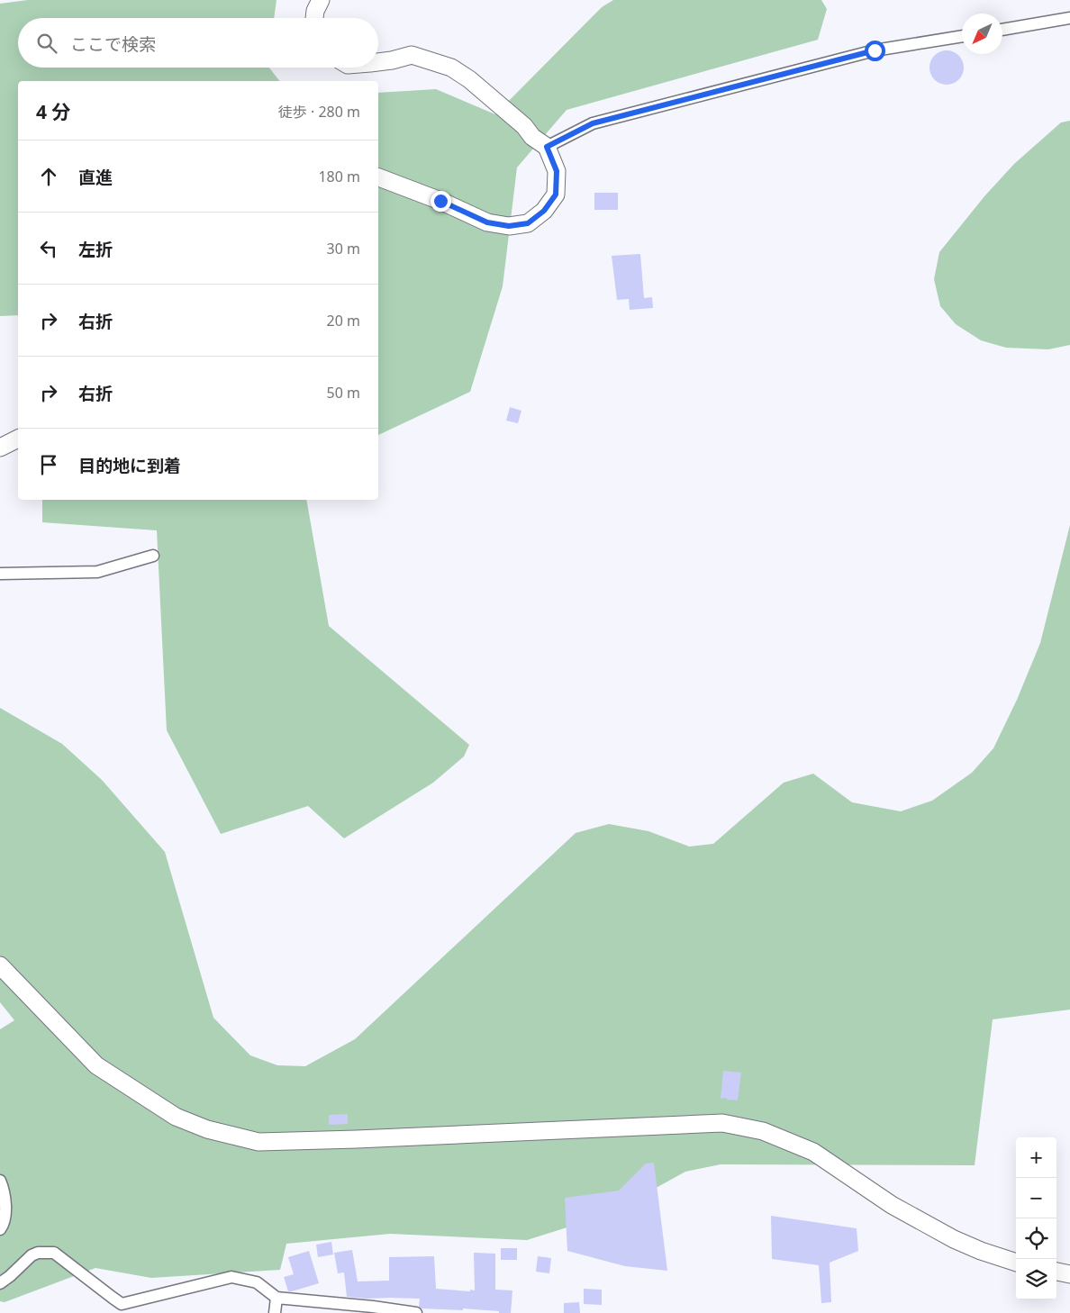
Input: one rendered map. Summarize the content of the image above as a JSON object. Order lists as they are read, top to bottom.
{
  "north": "bottom left",
  "page": {
    "search": "ここで検索",
    "heading": ["4 分", "徒歩 · 280 m"],
    "list": [
      ["直進", "180 m"],
      ["左折", "30 m"],
      ["右折", "20 m"],
      ["右折", "50 m"],
      "目的地に到着"
    ],
    "map_buttons": ["+", "−"]
  }
}
